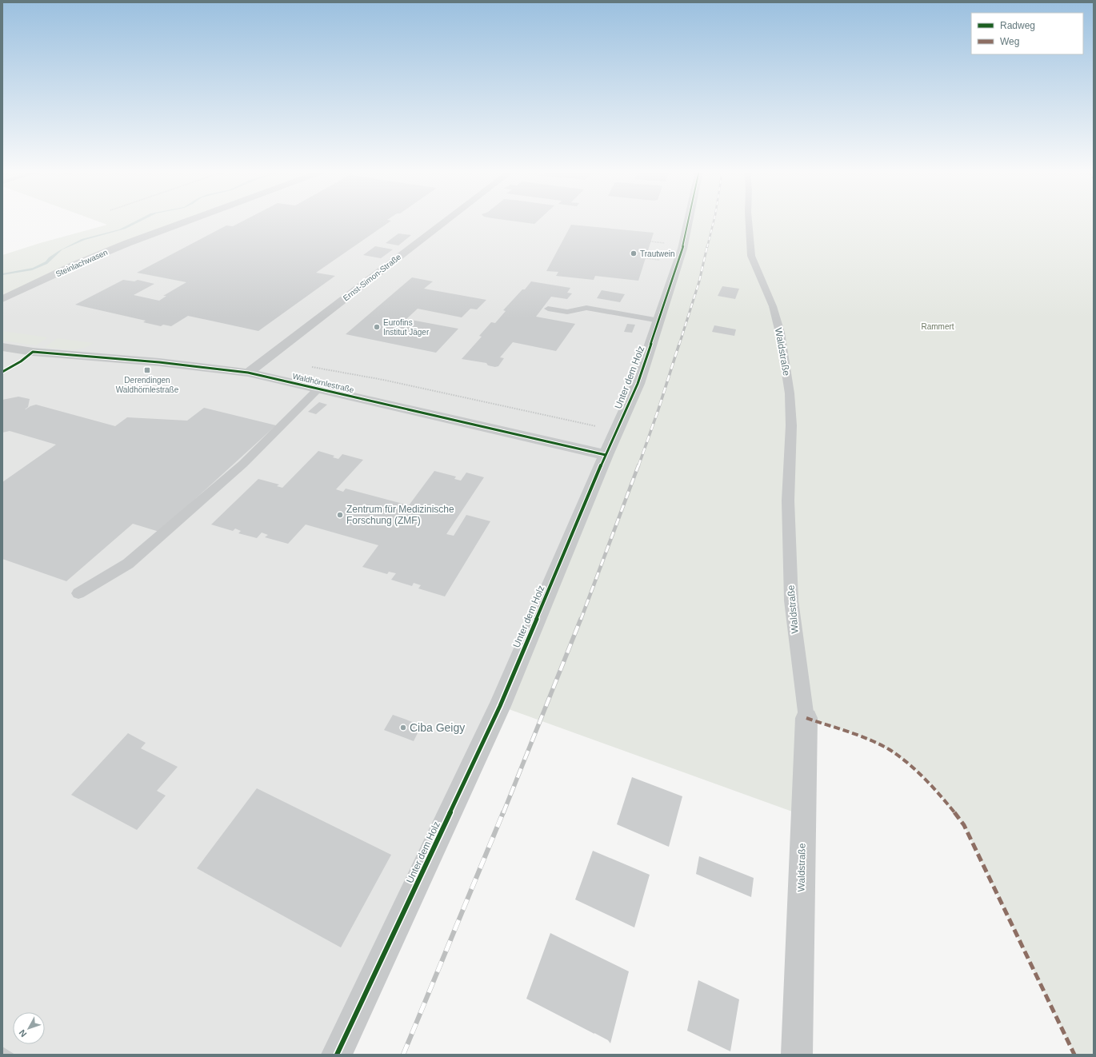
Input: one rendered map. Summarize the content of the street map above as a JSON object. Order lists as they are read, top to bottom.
{
  "streets": {
    "street": [
      "Steinlachwasen",
      "Ernst-Simon-Straße",
      "Waldstraße",
      "Unter dem Holz",
      "Waldhörnlestraße"
    ]
  },
  "crossings": [
    ["Ernst-Simon-Straße", "Waldhörnlestraße"],
    ["Unter dem Holz", "Waldhörnlestraße"]
  ],
  "parks": ["Rammert"],
  "places": {
    "other": [
      "Trautwein",
      "Eurofins Institut Jäger",
      "Zentrum für Medizinische Forschung (ZMF)",
      "Ciba Geigy"
    ],
    "transit": ["Derendingen Waldhörnlestraße"]
  },
  "legend": ["Radweg", "Weg"],
  "north": "bottom left"
}
